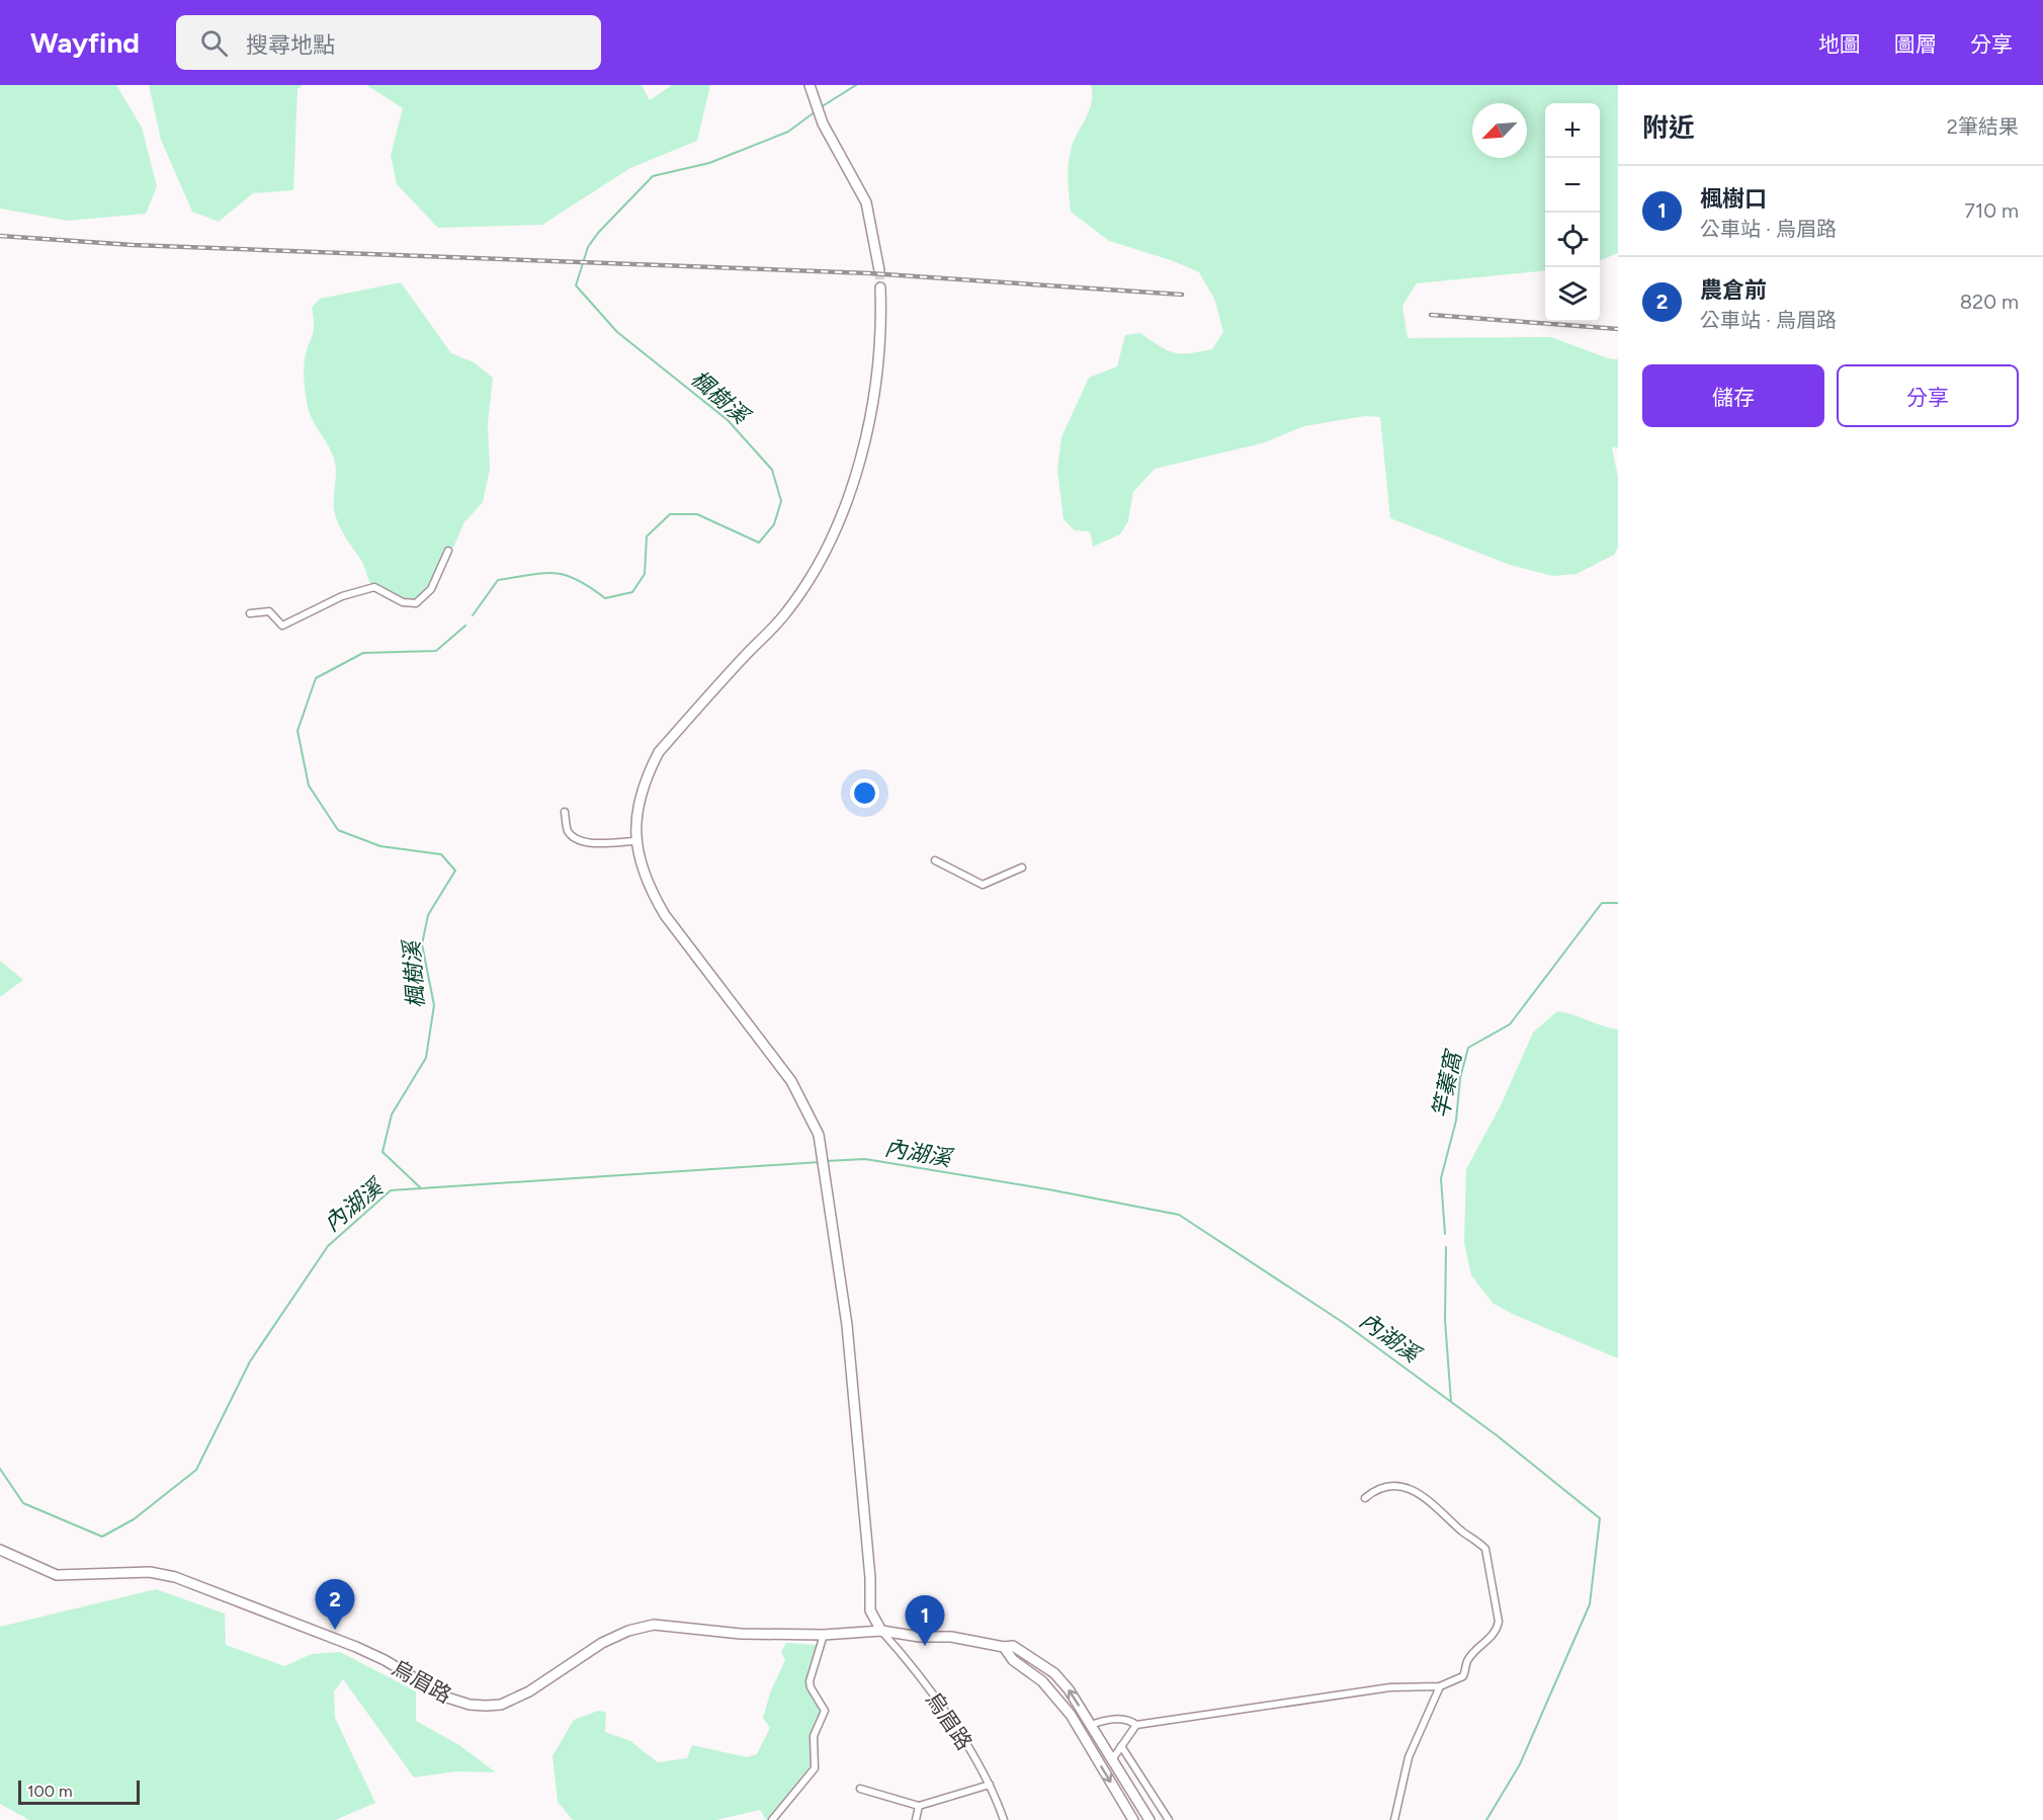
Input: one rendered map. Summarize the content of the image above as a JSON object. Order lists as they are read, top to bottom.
{
  "streets": {
    "street": ["烏眉路"]
  },
  "water": ["楓樹溪", "竿蓁窩", "內湖溪"],
  "scale_bar": "100 m",
  "north": "bottom left",
  "page": {
    "header": "Wayfind",
    "search": "搜尋地點",
    "nav": ["地圖", "圖層", "分享"],
    "heading": ["附近", "2筆結果"],
    "map_buttons": ["+", "−"],
    "list": [
      {
        "mark": "1",
        "name": "楓樹口",
        "note": "公車站 · 烏眉路",
        "value": "710 m"
      },
      {
        "mark": "2",
        "name": "農倉前",
        "note": "公車站 · 烏眉路",
        "value": "820 m"
      }
    ],
    "buttons": ["儲存", "分享"],
    "pins": ["2", "1"],
    "scale": "100 m"
  }
}
